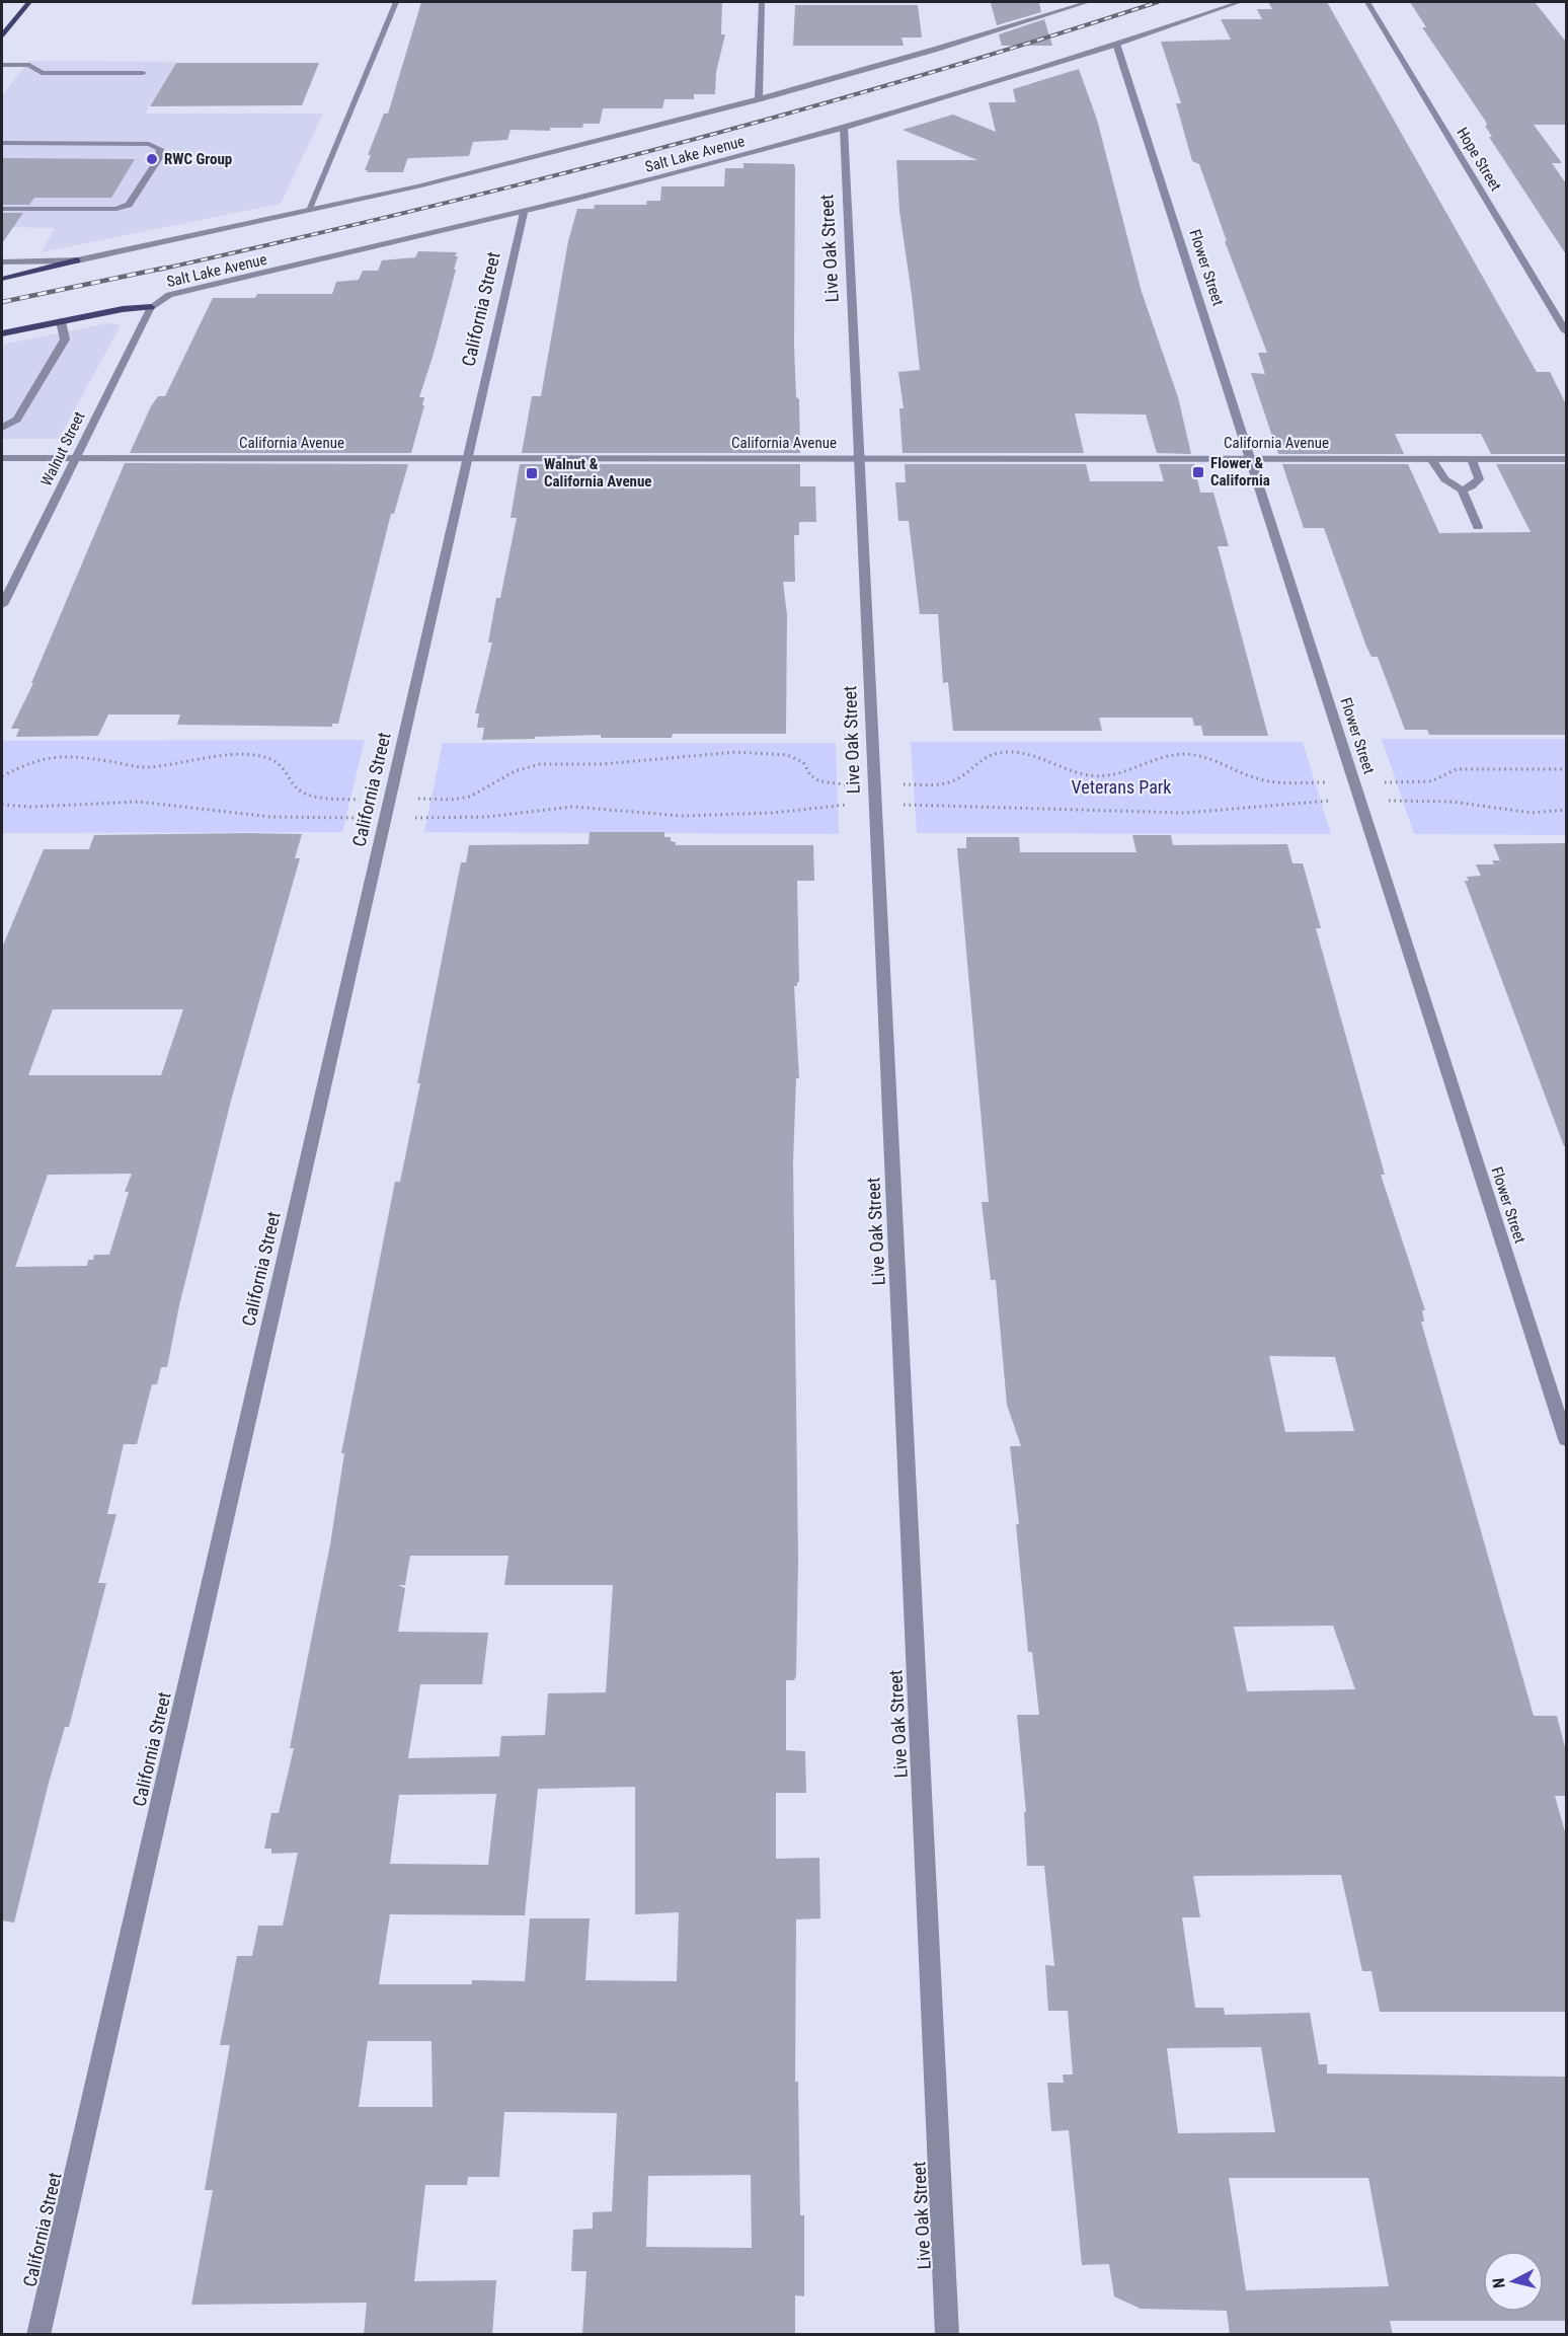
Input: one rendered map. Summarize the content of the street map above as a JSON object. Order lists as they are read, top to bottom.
{
  "streets": {
    "street": [
      "Salt Lake Avenue",
      "Hope Street",
      "Live Oak Street",
      "Flower Street",
      "California Street",
      "California Avenue",
      "Walnut Street"
    ]
  },
  "crossings": [
    ["Salt Lake Avenue", "Live Oak Street"],
    ["Salt Lake Avenue", "Flower Street"],
    ["Salt Lake Avenue", "California Street"],
    ["Salt Lake Avenue", "Walnut Street"],
    ["Live Oak Street", "California Avenue"],
    ["Flower Street", "California Avenue"],
    ["California Street", "California Avenue"],
    ["California Avenue", "Walnut Street"]
  ],
  "parks": ["Veterans Park"],
  "places": {
    "other": ["RWC Group"],
    "transit": ["Flower & California", "Walnut & California Avenue"]
  },
  "north": "left"
}
